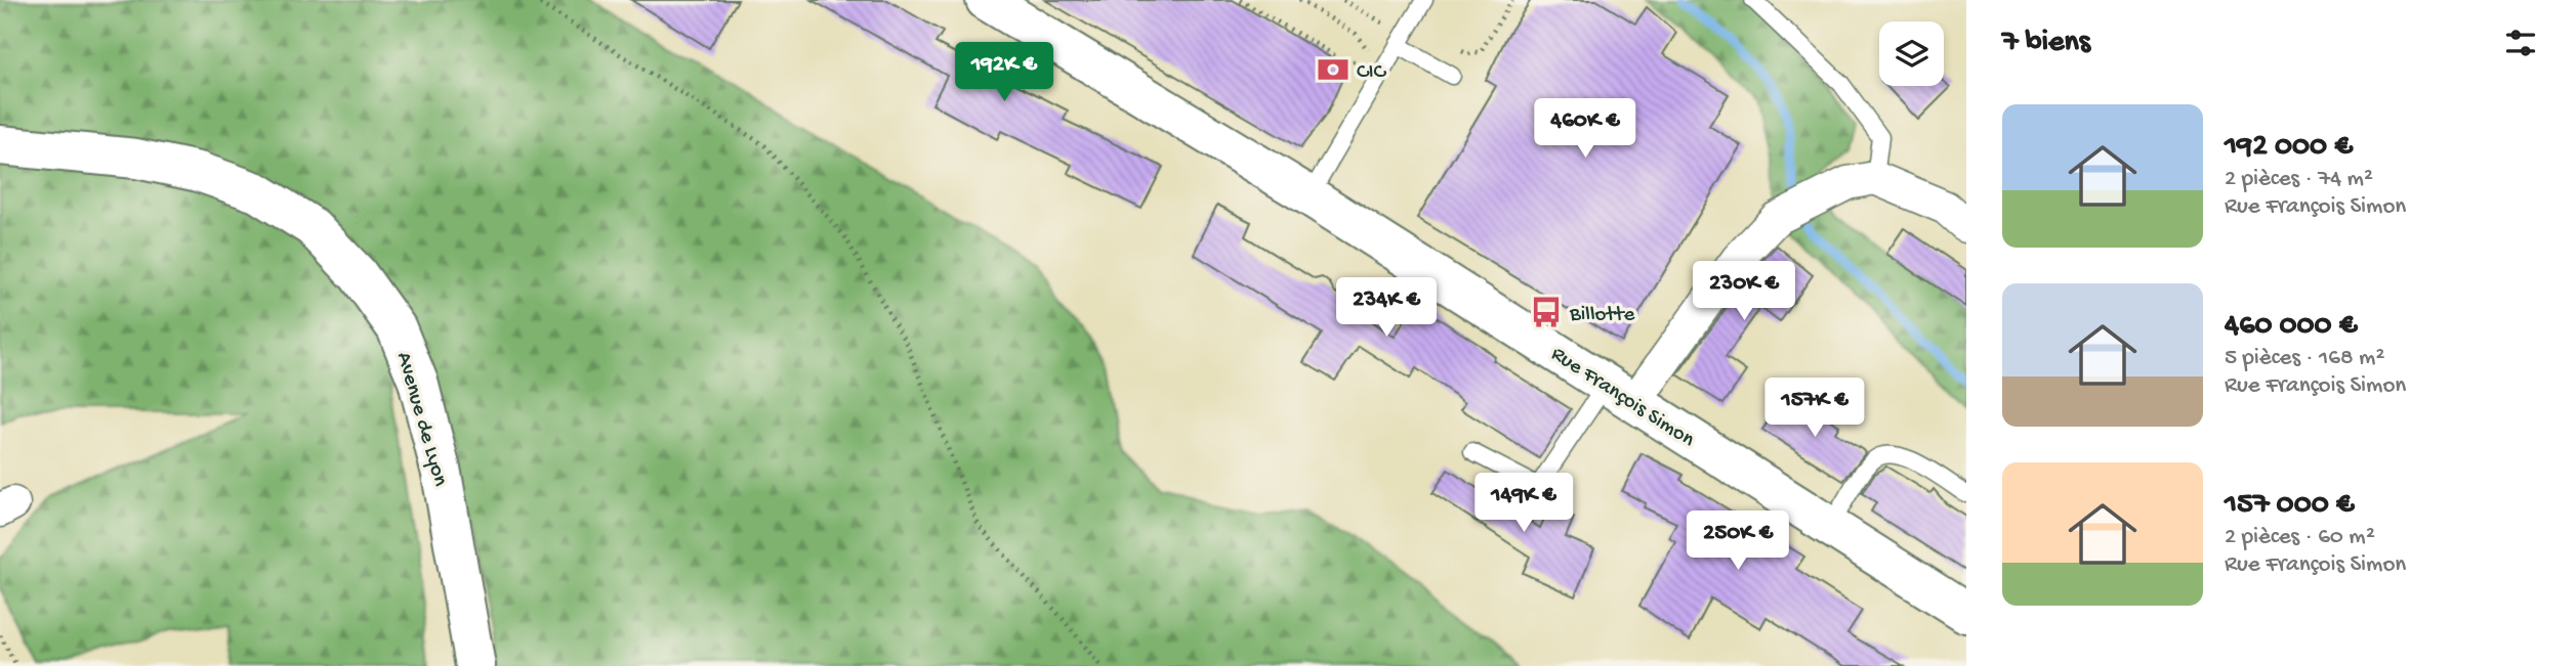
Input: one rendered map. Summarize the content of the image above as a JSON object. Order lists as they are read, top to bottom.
{
  "streets": {
    "main road": ["Rue François Simon", "Avenue de Lyon"]
  },
  "places": {
    "bank": ["CIC"],
    "bus stop": ["Billotte"]
  },
  "page": {
    "heading": "7 biens",
    "price": [
      "192K €",
      "460K €",
      "230K €",
      "234K €",
      "157K €",
      "149K €",
      "250K €"
    ],
    "list": [
      {
        "name": "192 000 €",
        "note": "2 pièces · 74 m² · Rue François Simon"
      },
      {
        "name": "460 000 €",
        "note": "5 pièces · 168 m² · Rue François Simon"
      },
      {
        "name": "157 000 €",
        "note": "2 pièces · 60 m² · Rue François Simon"
      }
    ]
  }
}
